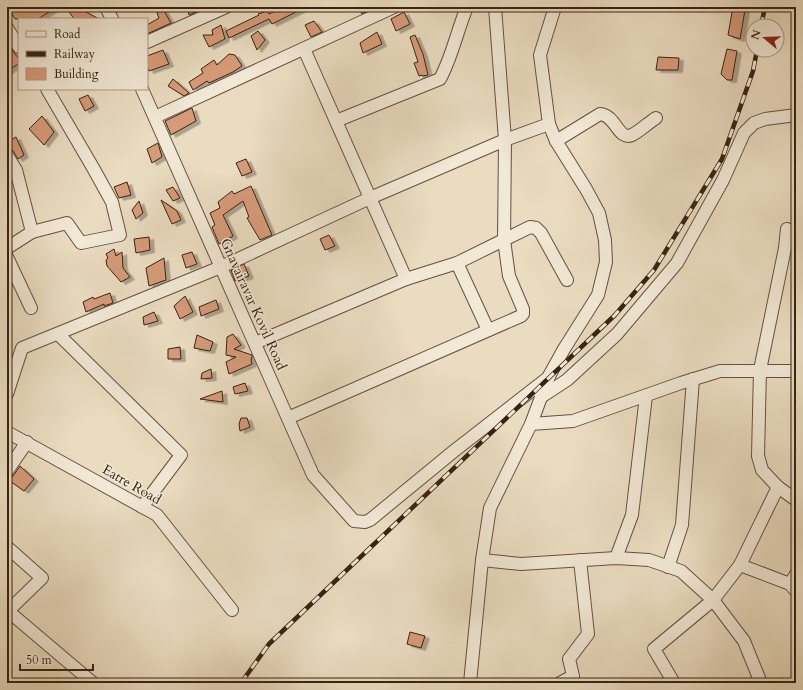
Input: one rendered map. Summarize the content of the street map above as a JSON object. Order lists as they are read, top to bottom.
{
  "streets": {
    "street": ["Gnavairavar Kovil Road", "Eatre Road"]
  },
  "legend": ["Road", "Railway", "Building"],
  "scale_bar": "50 m",
  "north": "left"
}
